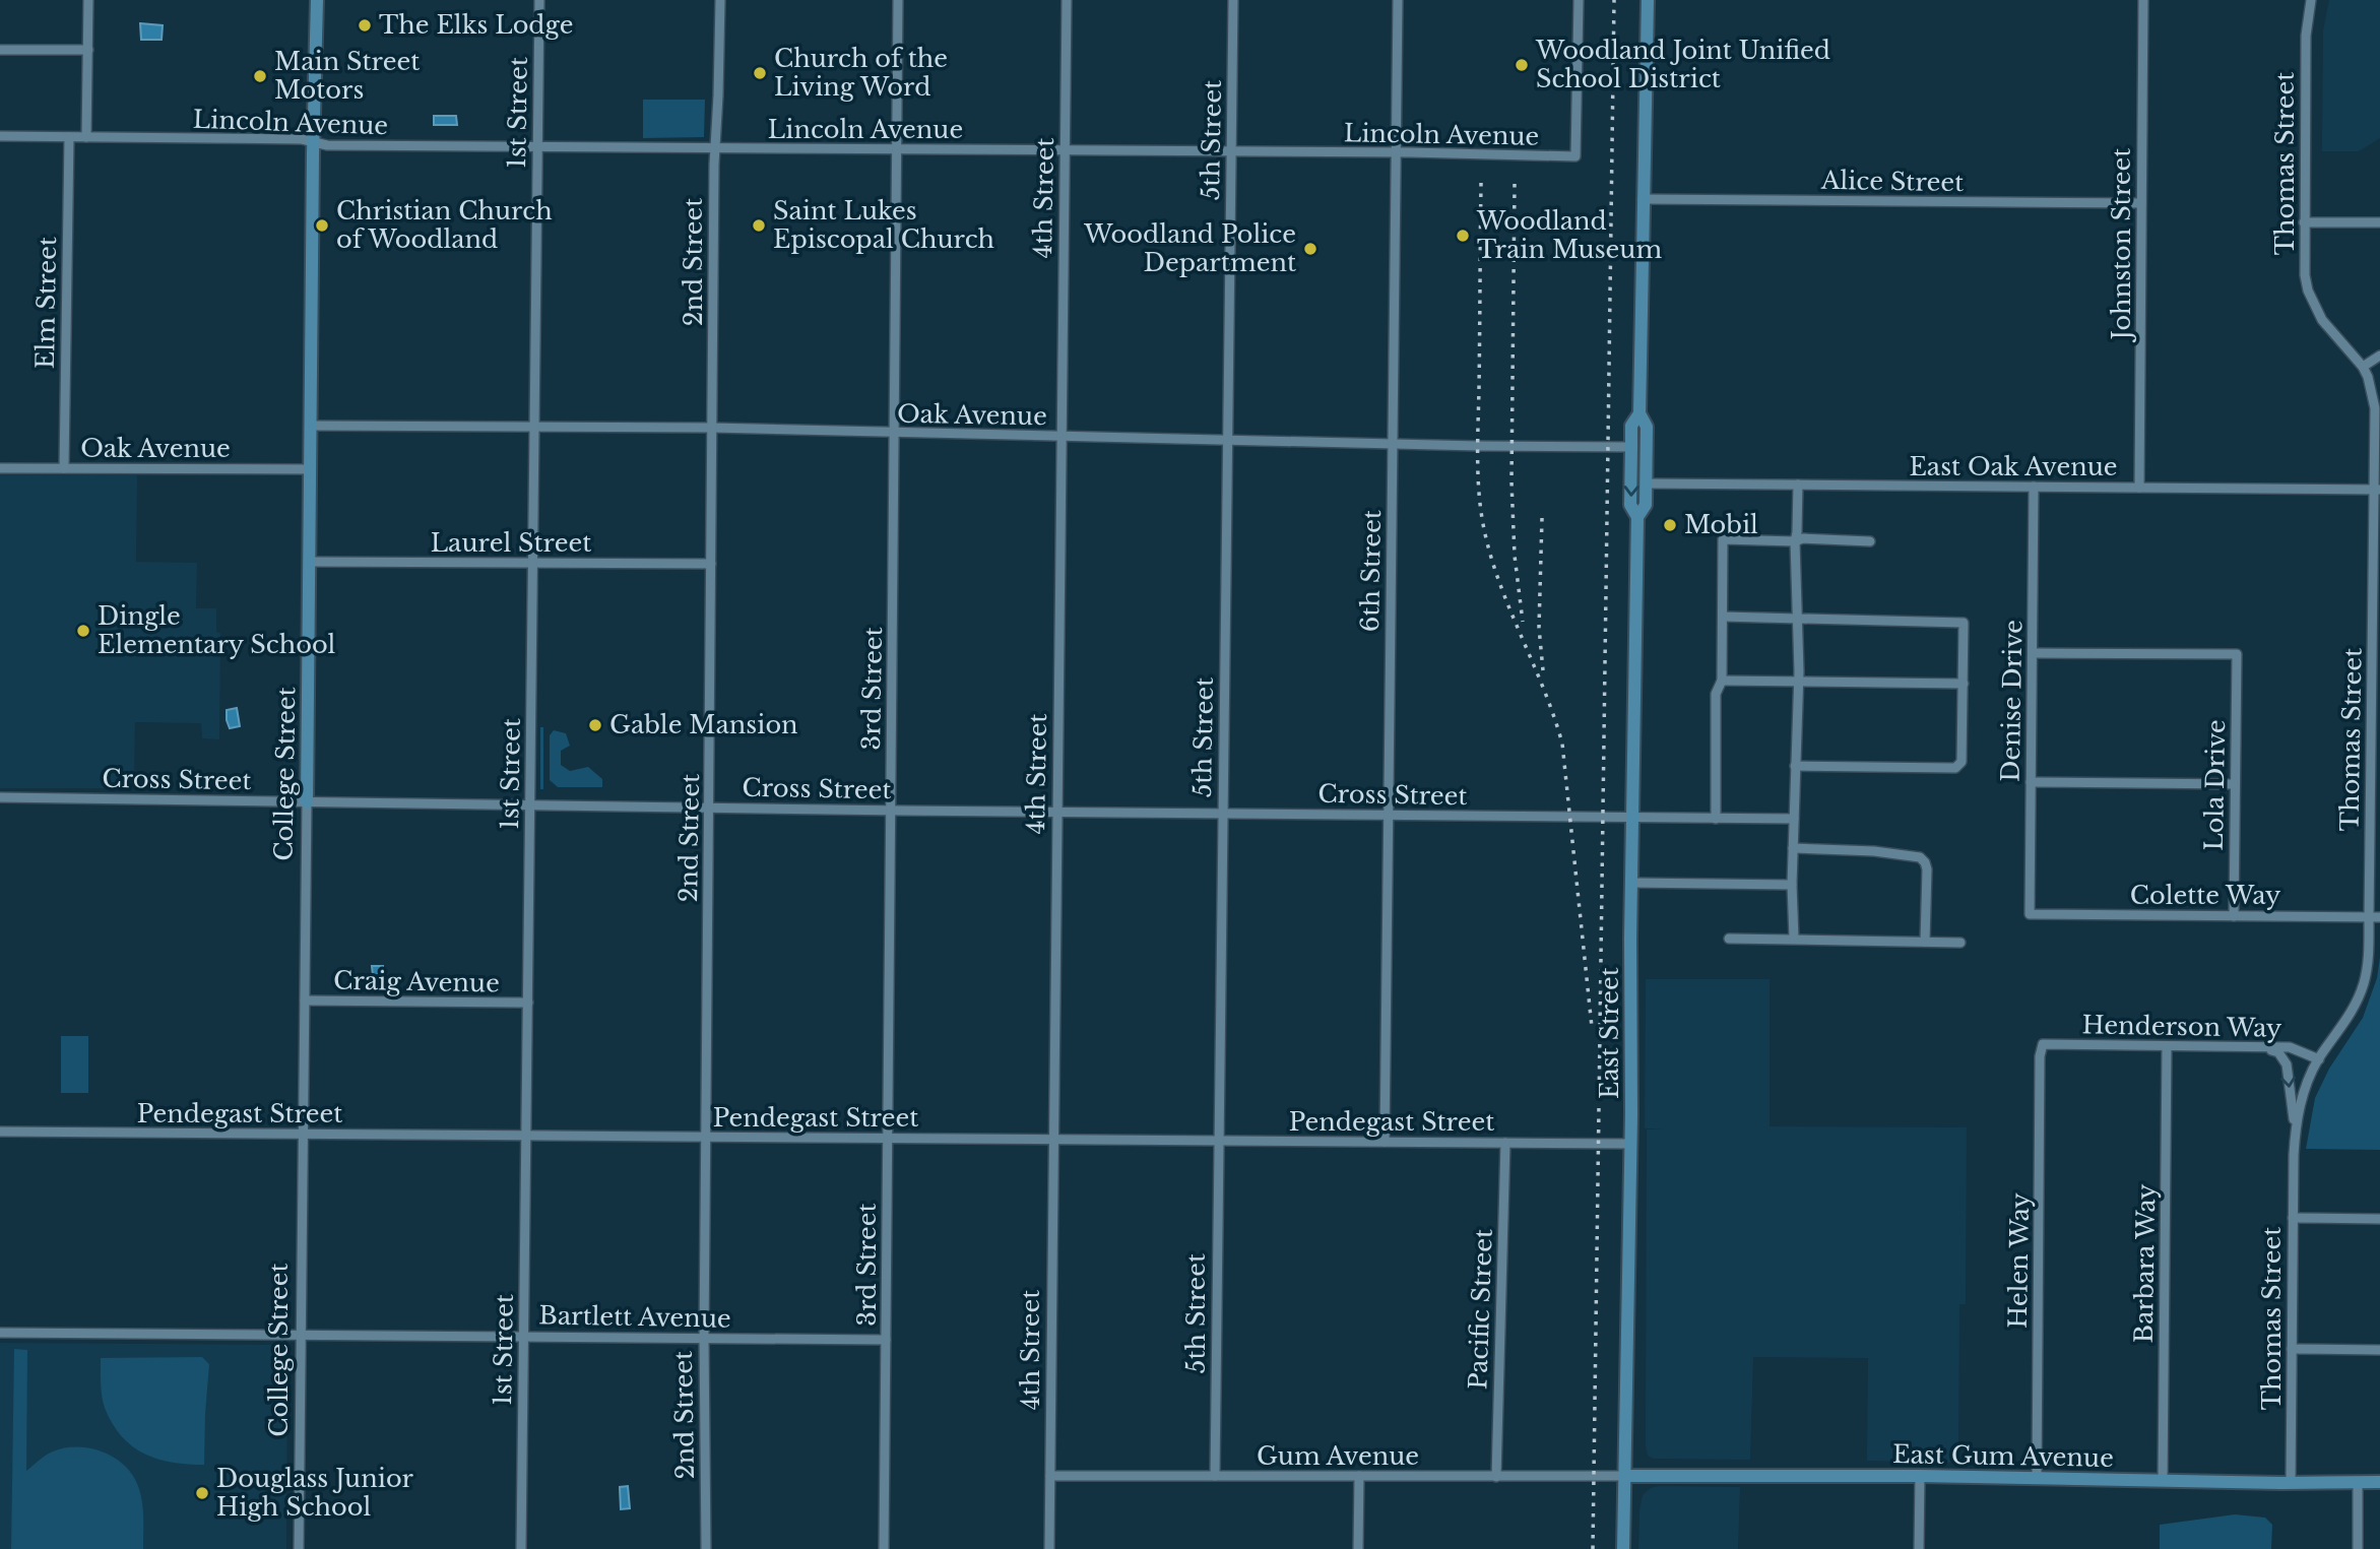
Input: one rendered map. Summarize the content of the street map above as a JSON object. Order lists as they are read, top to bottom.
{
  "streets": {
    "main road": ["College Street", "East Street", "East Gum Avenue"],
    "street": [
      "1st Street",
      "Lincoln Avenue",
      "5th Street",
      "Thomas Street",
      "Alice Street",
      "4th Street",
      "Johnston Street",
      "2nd Street",
      "Elm Street",
      "Oak Avenue",
      "East Oak Avenue",
      "Laurel Street",
      "6th Street",
      "3rd Street",
      "Denise Drive",
      "Cross Street",
      "Lola Drive",
      "Colette Way",
      "Craig Avenue",
      "Henderson Way",
      "Pendegast Street",
      "Helen Way",
      "Barbara Way",
      "Pacific Street",
      "Bartlett Avenue",
      "Gum Avenue"
    ]
  },
  "crossings": [
    ["1st Street", "Lincoln Avenue"],
    ["1st Street", "Oak Avenue"],
    ["1st Street", "Laurel Street"],
    ["1st Street", "Cross Street"],
    ["1st Street", "Craig Avenue"],
    ["1st Street", "Pendegast Street"],
    ["1st Street", "Bartlett Avenue"],
    ["Lincoln Avenue", "5th Street"],
    ["Lincoln Avenue", "4th Street"],
    ["Lincoln Avenue", "2nd Street"],
    ["Lincoln Avenue", "Elm Street"],
    ["Lincoln Avenue", "6th Street"],
    ["Lincoln Avenue", "3rd Street"],
    ["Lincoln Avenue", "College Street"],
    ["5th Street", "Oak Avenue"],
    ["5th Street", "Cross Street"],
    ["5th Street", "Pendegast Street"],
    ["5th Street", "Gum Avenue"],
    ["Thomas Street", "East Oak Avenue"],
    ["Thomas Street", "Colette Way"],
    ["Thomas Street", "Henderson Way"],
    ["Thomas Street", "East Gum Avenue"],
    ["Alice Street", "Johnston Street"],
    ["Alice Street", "East Street"],
    ["4th Street", "Oak Avenue"],
    ["4th Street", "Cross Street"],
    ["4th Street", "Pendegast Street"],
    ["4th Street", "Gum Avenue"],
    ["Johnston Street", "East Oak Avenue"],
    ["2nd Street", "Oak Avenue"],
    ["2nd Street", "Laurel Street"],
    ["2nd Street", "Cross Street"],
    ["2nd Street", "Pendegast Street"],
    ["2nd Street", "Bartlett Avenue"],
    ["Elm Street", "Oak Avenue"],
    ["Oak Avenue", "6th Street"],
    ["Oak Avenue", "3rd Street"],
    ["Oak Avenue", "College Street"],
    ["Oak Avenue", "East Street"],
    ["East Oak Avenue", "Denise Drive"],
    ["East Oak Avenue", "East Street"],
    ["Laurel Street", "College Street"],
    ["6th Street", "Cross Street"],
    ["6th Street", "Pendegast Street"],
    ["3rd Street", "Cross Street"],
    ["3rd Street", "Pendegast Street"],
    ["3rd Street", "Bartlett Avenue"],
    ["Denise Drive", "Lola Drive"],
    ["Denise Drive", "Colette Way"],
    ["College Street", "Cross Street"],
    ["College Street", "Craig Avenue"],
    ["College Street", "Pendegast Street"],
    ["College Street", "Bartlett Avenue"],
    ["Cross Street", "East Street"],
    ["Lola Drive", "Colette Way"],
    ["Henderson Way", "Helen Way"],
    ["Henderson Way", "Barbara Way"],
    ["East Street", "Pendegast Street"],
    ["East Street", "Gum Avenue"],
    ["East Street", "East Gum Avenue"],
    ["Pendegast Street", "Pacific Street"],
    ["Helen Way", "East Gum Avenue"],
    ["Barbara Way", "East Gum Avenue"],
    ["Pacific Street", "Gum Avenue"],
    ["Gum Avenue", "East Gum Avenue"]
  ],
  "places": [
    "The Elks Lodge",
    "Woodland Joint Unified School District",
    "Church of the Living Word",
    "Main Street Motors",
    "Christian Church of Woodland",
    "Saint Lukes Episcopal Church",
    "Woodland Train Museum",
    "Woodland Police Department",
    "Mobil",
    "Dingle Elementary School",
    "Gable Mansion",
    "Douglass Junior High School"
  ]
}
